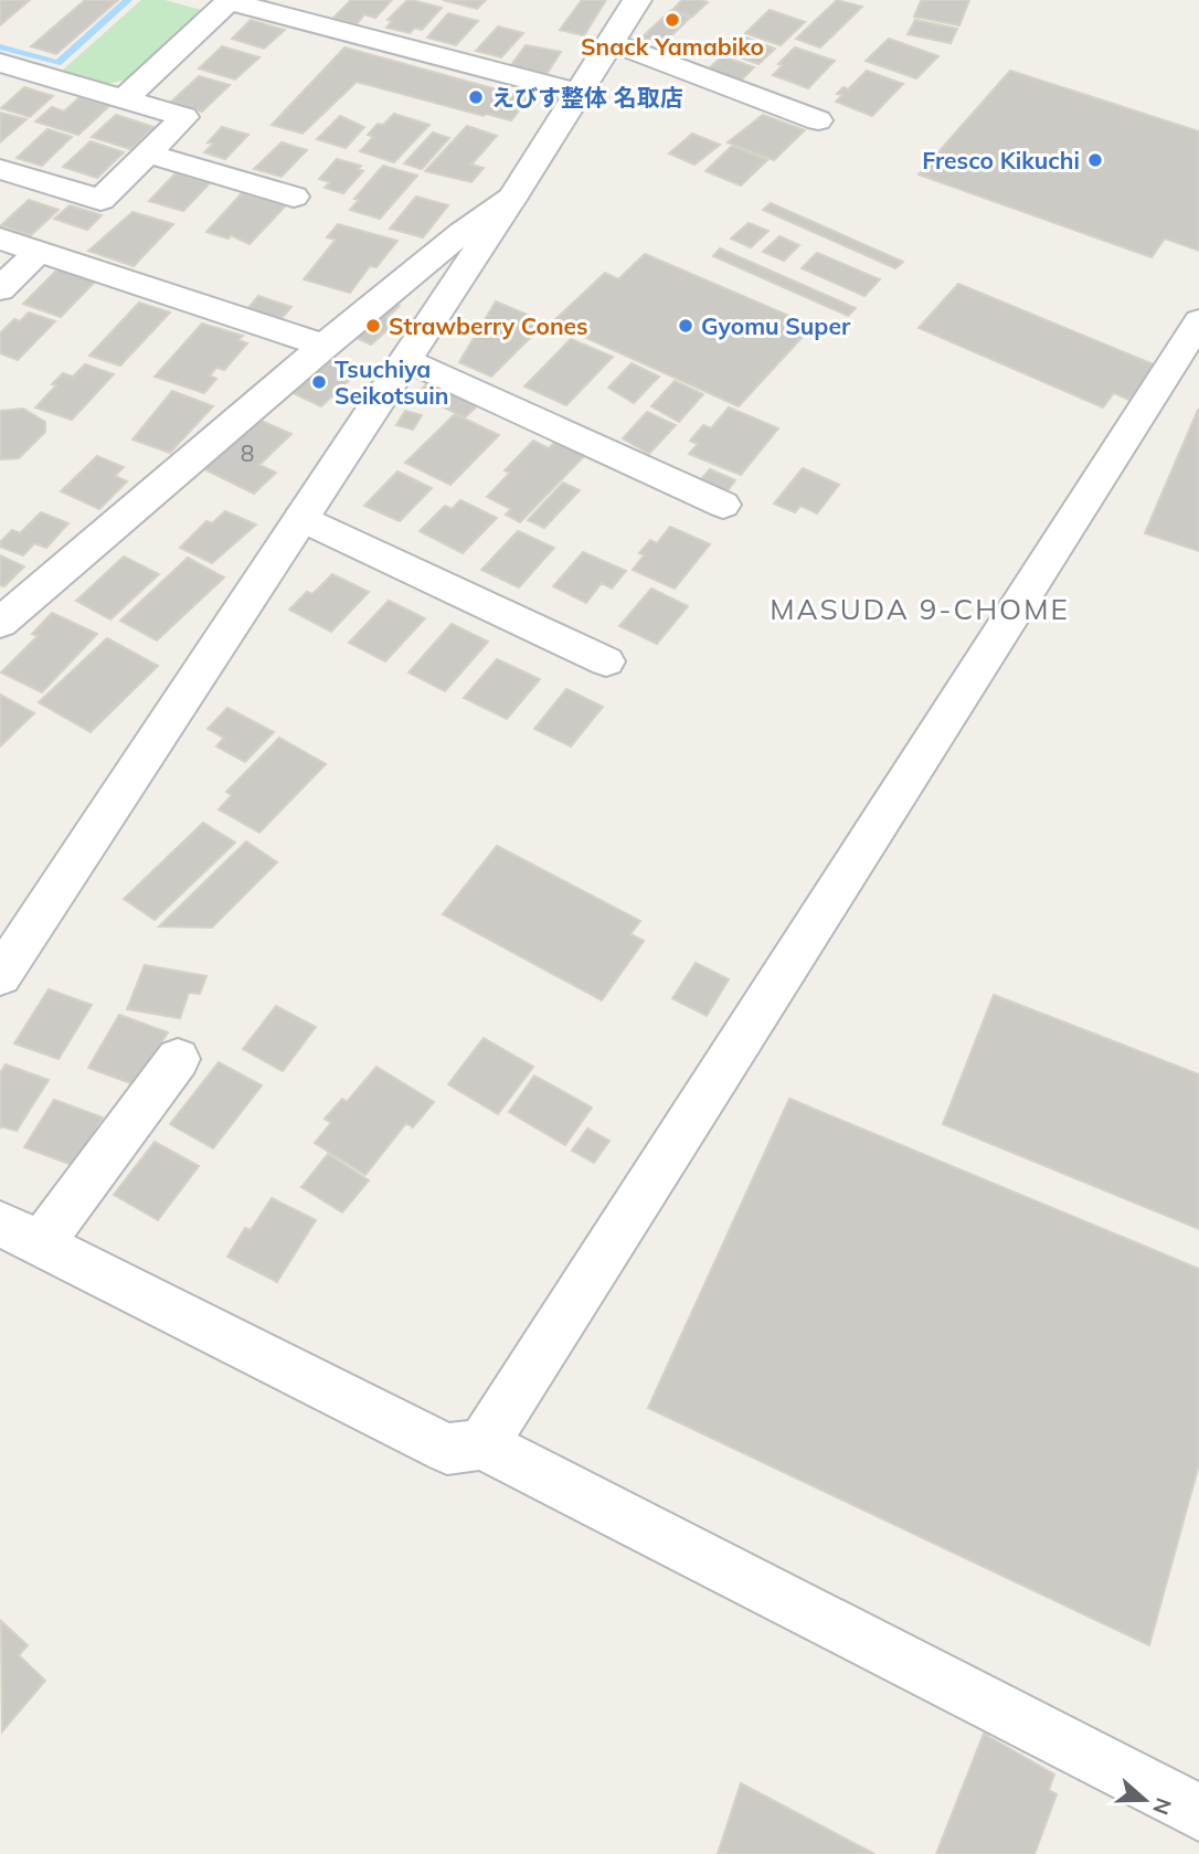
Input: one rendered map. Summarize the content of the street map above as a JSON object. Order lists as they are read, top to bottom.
{
  "districts": ["MASUDA 9-CHOME"],
  "places": [
    "Snack Yamabiko",
    "えびす整体 名取店",
    "Fresco Kikuchi",
    "Strawberry Cones",
    "Gyomu Super",
    "Tsuchiya Seikotsuin"
  ],
  "house_numbers": ["8"],
  "north": "right"
}
